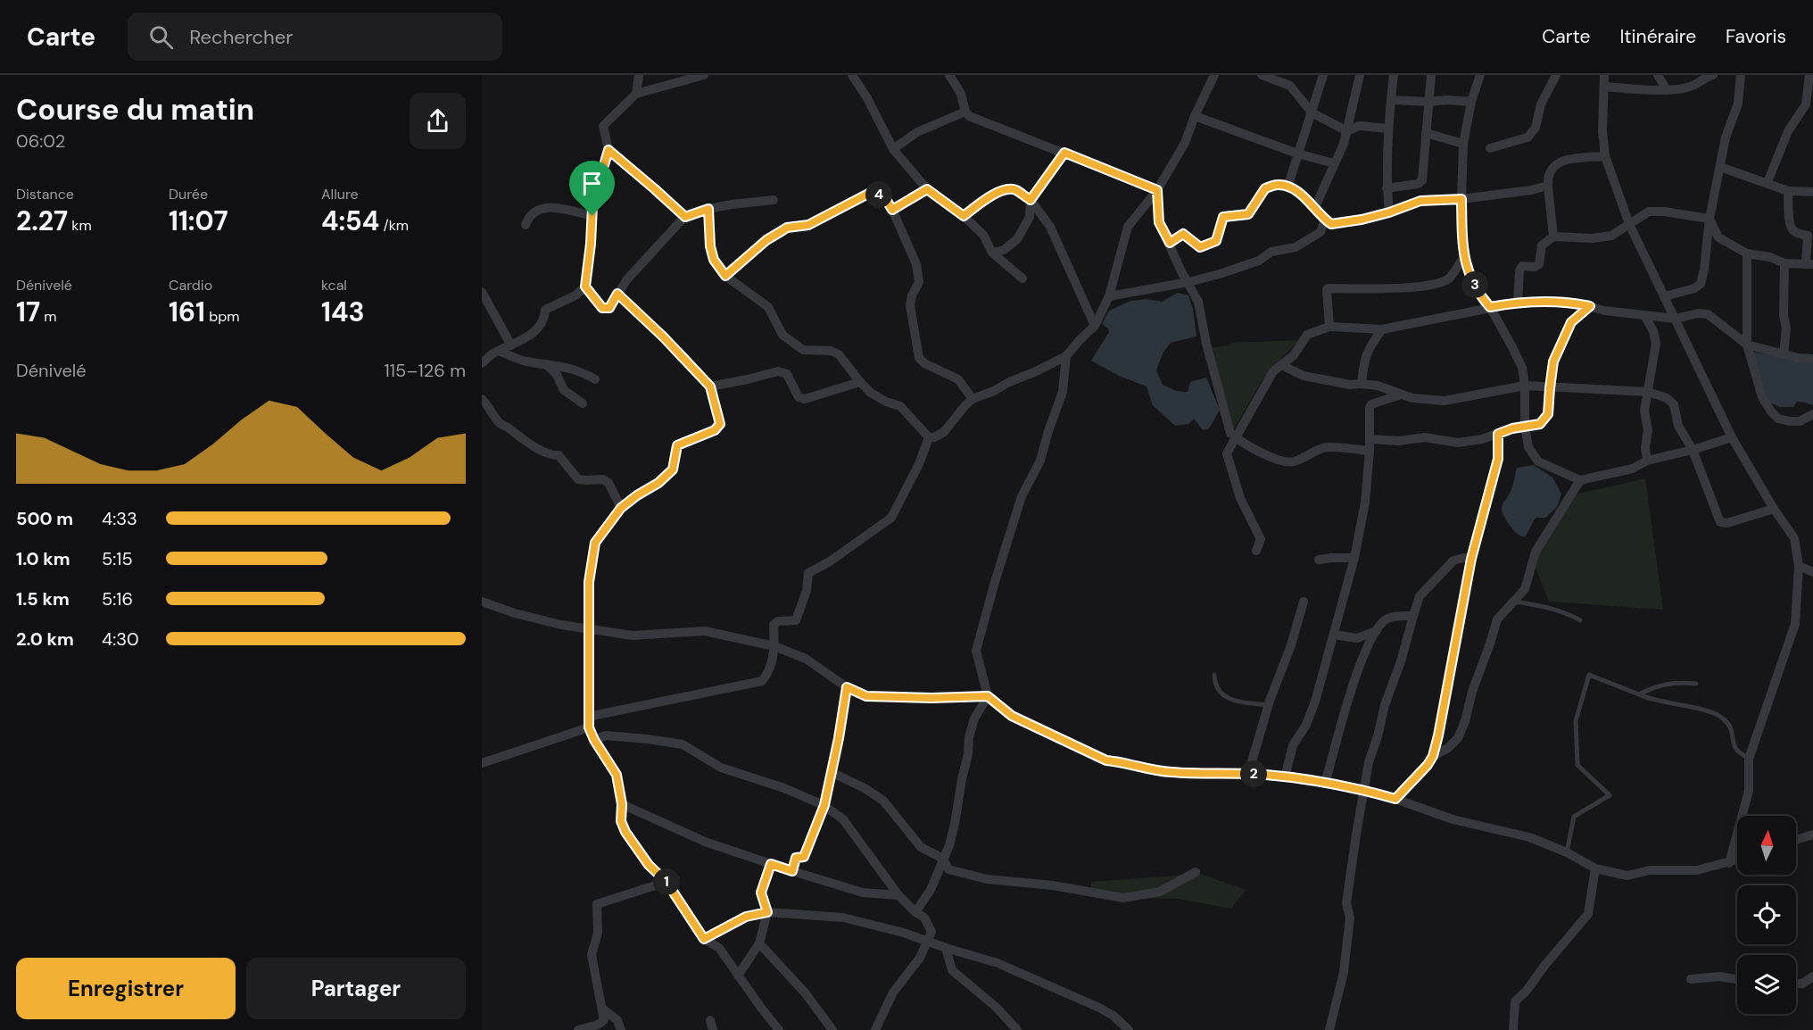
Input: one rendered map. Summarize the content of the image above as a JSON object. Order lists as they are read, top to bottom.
{
  "north": "top",
  "page": {
    "header": "Carte",
    "search": "Rechercher",
    "nav": ["Carte", "Itinéraire", "Favoris"],
    "heading": ["Course du matin", "06:02"],
    "stats": [
      ["Distance", "2.27 km"],
      ["Durée", "11:07"],
      ["Allure", "4:54 /km"],
      ["Dénivelé", "17 m"],
      ["Cardio", "161 bpm"],
      ["kcal", "143"]
    ],
    "pins": [
      "4",
      "3",
      "2",
      "1"
    ],
    "chart": ["Dénivelé", "115–126 m"],
    "list": [
      {
        "name": "500 m",
        "note": "4:33"
      },
      {
        "name": "1.0 km",
        "note": "5:15"
      },
      {
        "name": "1.5 km",
        "note": "5:16"
      },
      {
        "name": "2.0 km",
        "note": "4:30"
      }
    ],
    "buttons": ["Enregistrer", "Partager"]
  }
}
